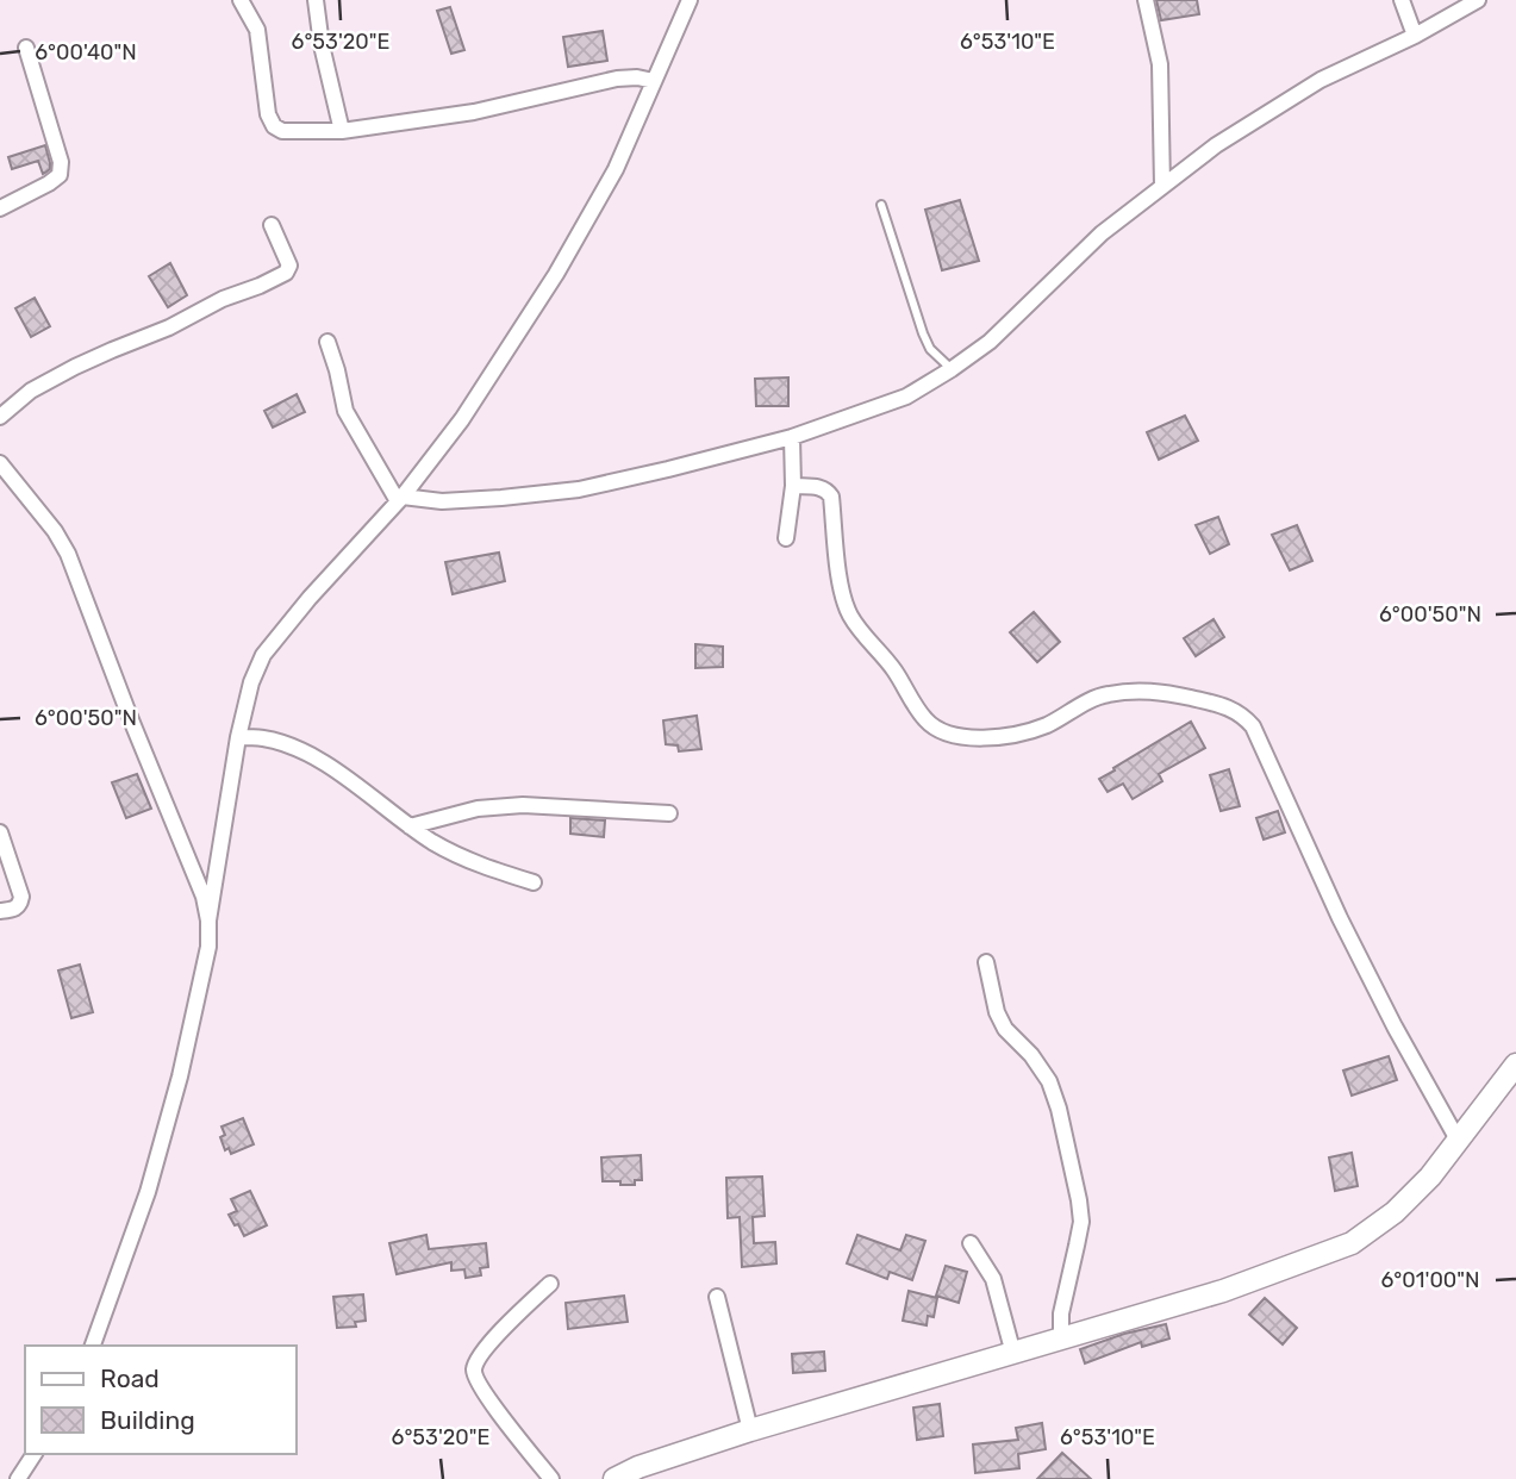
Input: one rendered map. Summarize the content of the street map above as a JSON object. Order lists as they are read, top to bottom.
{
  "legend": ["Road", "Building"],
  "coordinates": [
    "6°53'20\"E",
    "6°53'10\"E",
    "6°00'40\"N",
    "6°00'50\"N",
    "6°01'00\"N"
  ]
}
